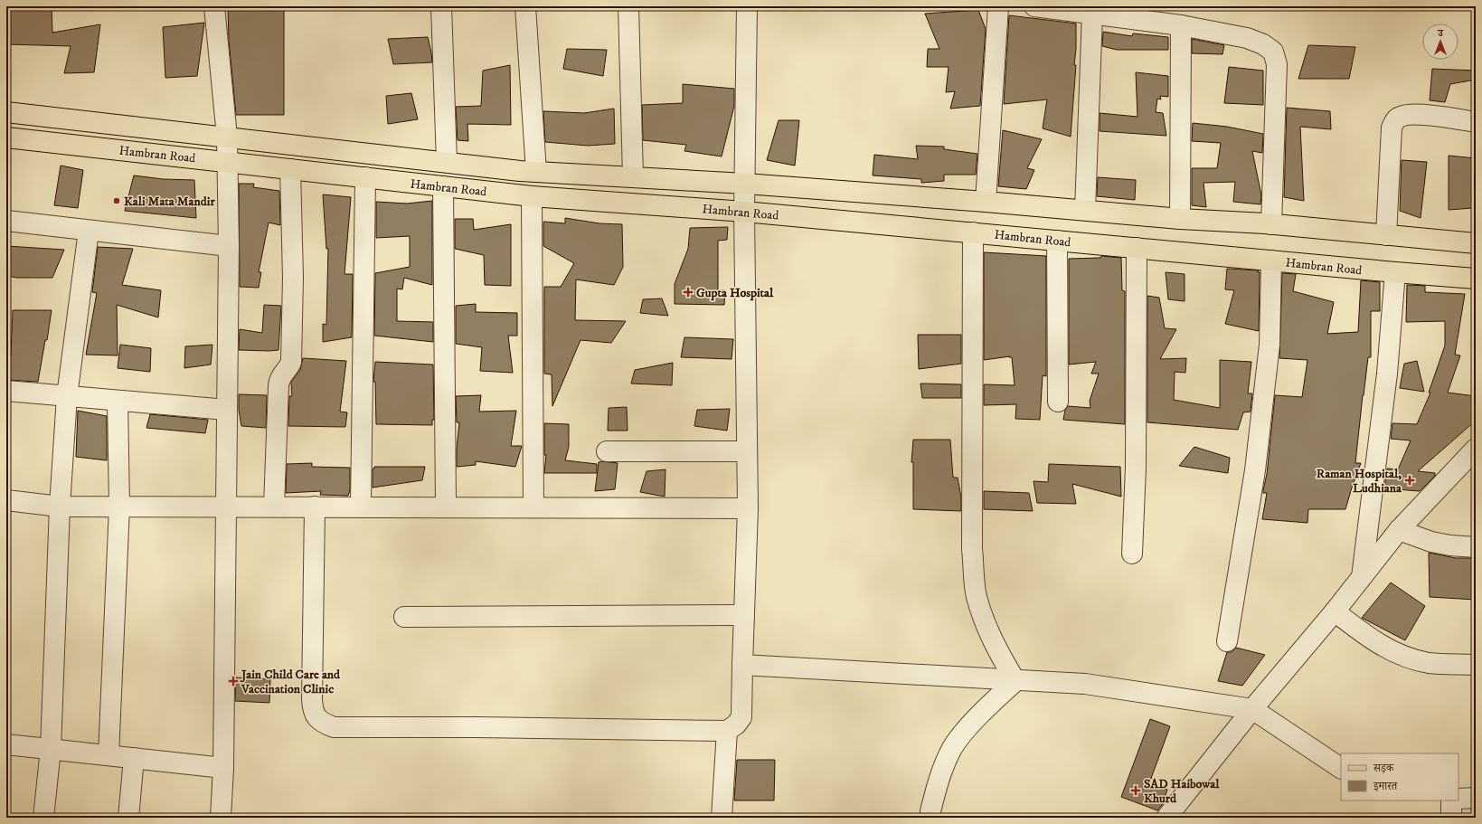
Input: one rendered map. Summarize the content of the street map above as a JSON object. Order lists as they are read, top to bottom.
{
  "streets": {
    "main road": ["Hambran Road"]
  },
  "places": {
    "other": ["Kali Mata Mandir"],
    "health": [
      "Gupta Hospital",
      "Raman Hospital, Ludhiana",
      "Jain Child Care and Vaccination Clinic",
      "SAD Haibowal Khurd"
    ]
  },
  "legend": ["सड़क", "इमारत"],
  "north": "top"
}
